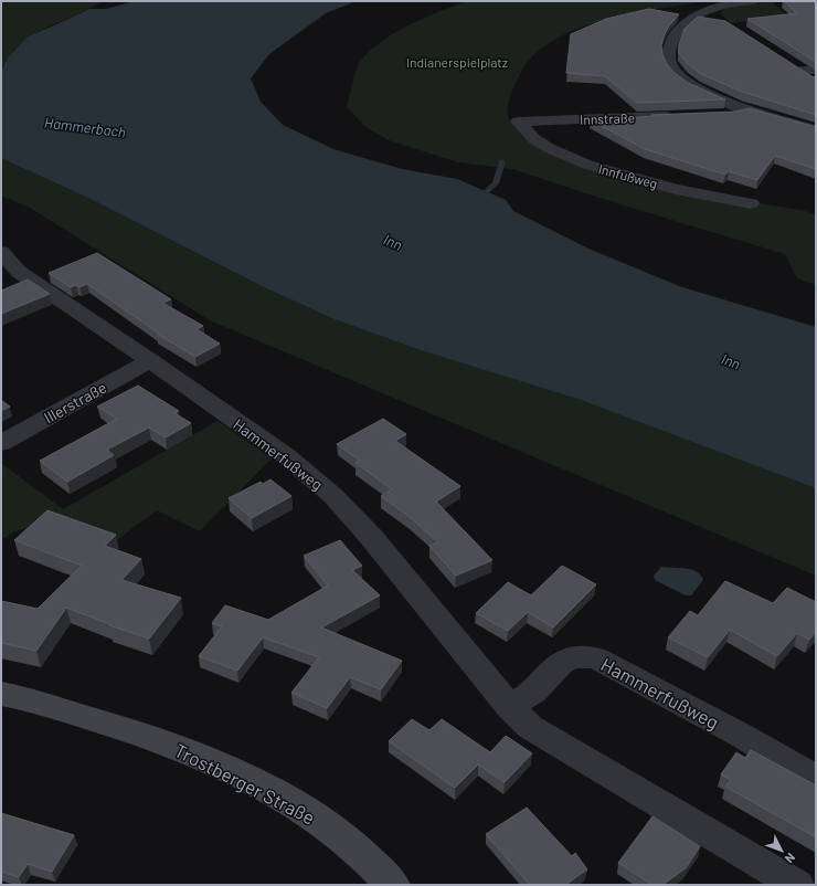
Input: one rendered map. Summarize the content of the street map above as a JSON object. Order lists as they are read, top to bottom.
{
  "streets": {
    "main road": ["Trostberger Straße"],
    "street": [
      "Innstraße",
      "Innfußweg",
      "Illerstraße",
      "Hammerfußweg"
    ]
  },
  "crossings": [
    ["Innstraße", "Innfußweg"],
    ["Illerstraße", "Hammerfußweg"]
  ],
  "water": ["Hammerbach", "Inn"],
  "parks": ["Indianerspielplatz"],
  "north": "bottom right"
}
